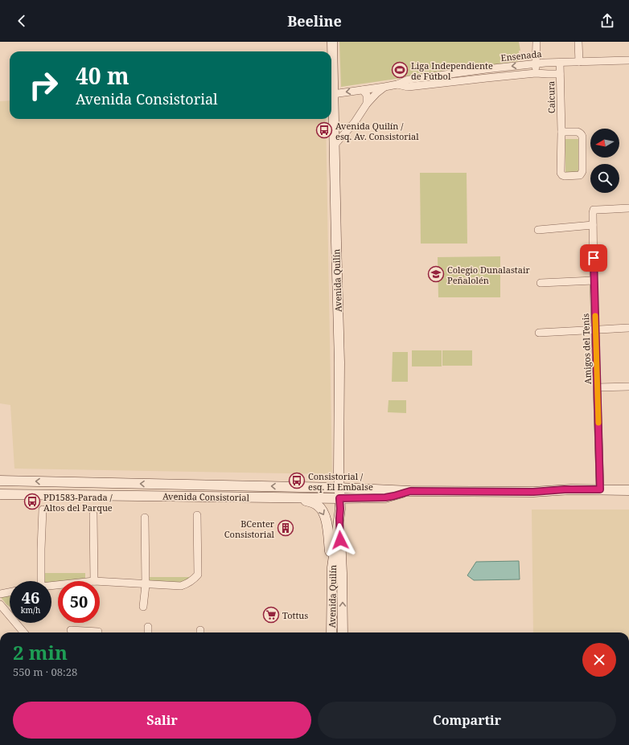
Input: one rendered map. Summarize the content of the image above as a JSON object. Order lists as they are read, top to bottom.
{
  "streets": {
    "main road": ["Avenida Quilín", "Avenida Consistorial"],
    "street": ["Ensenada", "Caicura", "Amigos del Tenis"]
  },
  "crossings": [
    ["Ensenada", "Caicura"],
    ["Avenida Quilín", "Avenida Consistorial"],
    ["Amigos del Tenis", "Avenida Consistorial"]
  ],
  "places": {
    "sports": ["Liga Independiente de Fútbol"],
    "bus stop": ["Avenida Quilín / esq. Av. Consistorial", "Consistorial / esq. El Embalse", "PD1583-Parada / Altos del Parque"],
    "school or university": ["Colegio Dunalastair Peñalolén"],
    "building": ["BCenter Consistorial"],
    "supermarket": ["Tottus"]
  },
  "north": "left",
  "page": {
    "header": "Beeline",
    "turn": ["40 m", "Avenida Consistorial"],
    "speed": "46 km/h",
    "limit": "50",
    "heading": ["2 min", "550 m · 08:28"],
    "buttons": ["Salir", "Compartir"]
  }
}
